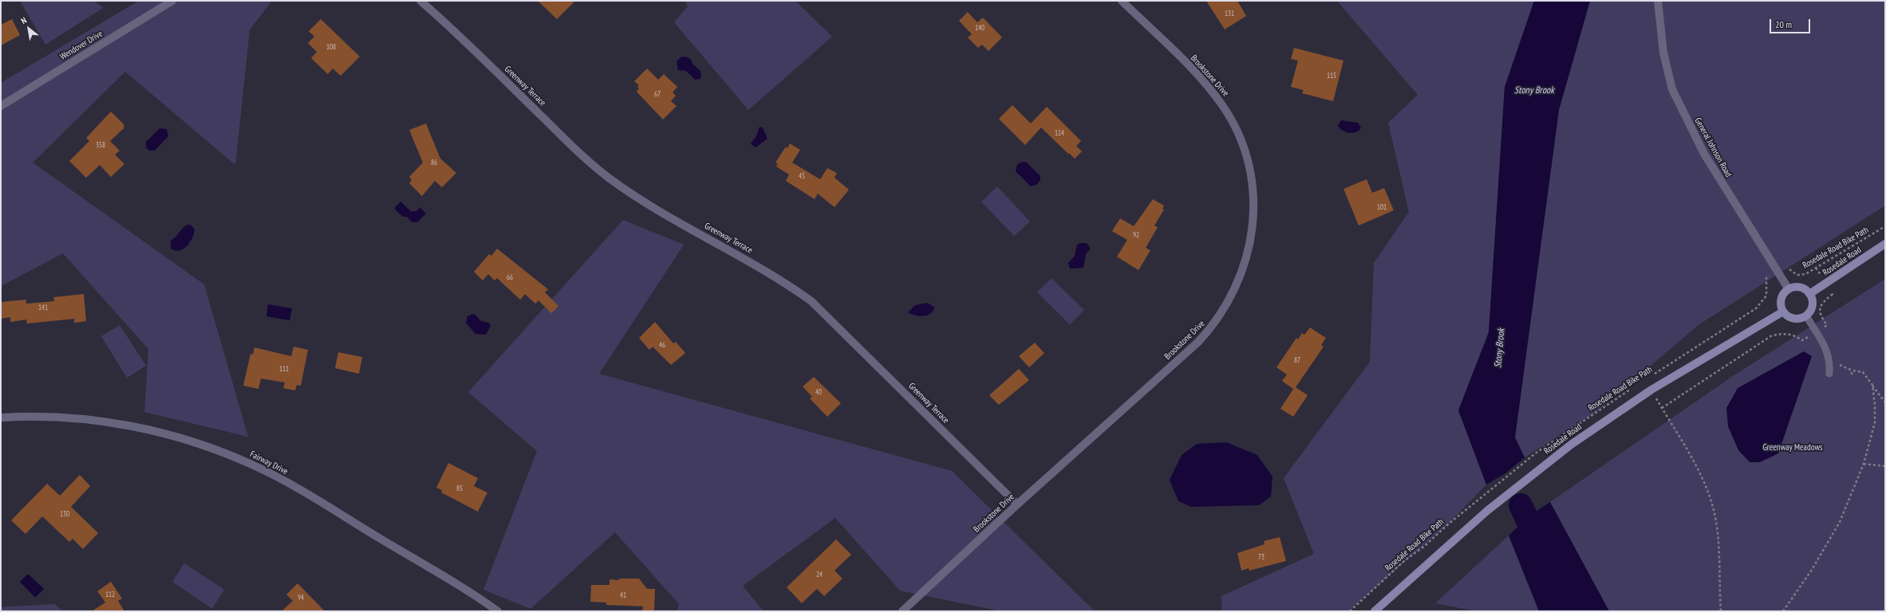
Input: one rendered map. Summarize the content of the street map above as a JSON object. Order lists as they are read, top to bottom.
{
  "streets": {
    "street": [
      "Wendover Drive",
      "Brookstone Drive",
      "Greenway Terrace",
      "General Johnson Road",
      "Rosedale Road",
      "Fairway Drive"
    ],
    "path": ["Rosedale Road Bike Path"]
  },
  "crossings": [
    ["Brookstone Drive", "Greenway Terrace"],
    ["General Johnson Road", "Rosedale Road Bike Path"],
    ["General Johnson Road", "Rosedale Road"]
  ],
  "water": ["Stony Brook"],
  "parks": ["Greenway Meadows"],
  "house_numbers": [
    "131",
    "140",
    "108",
    "115",
    "67",
    "124",
    "358",
    "86",
    "45",
    "101",
    "92",
    "66",
    "141",
    "46",
    "87",
    "111",
    "40",
    "85",
    "130",
    "73",
    "24",
    "112",
    "41",
    "94"
  ],
  "scale_bar": "20 m",
  "north": "top left"
}
